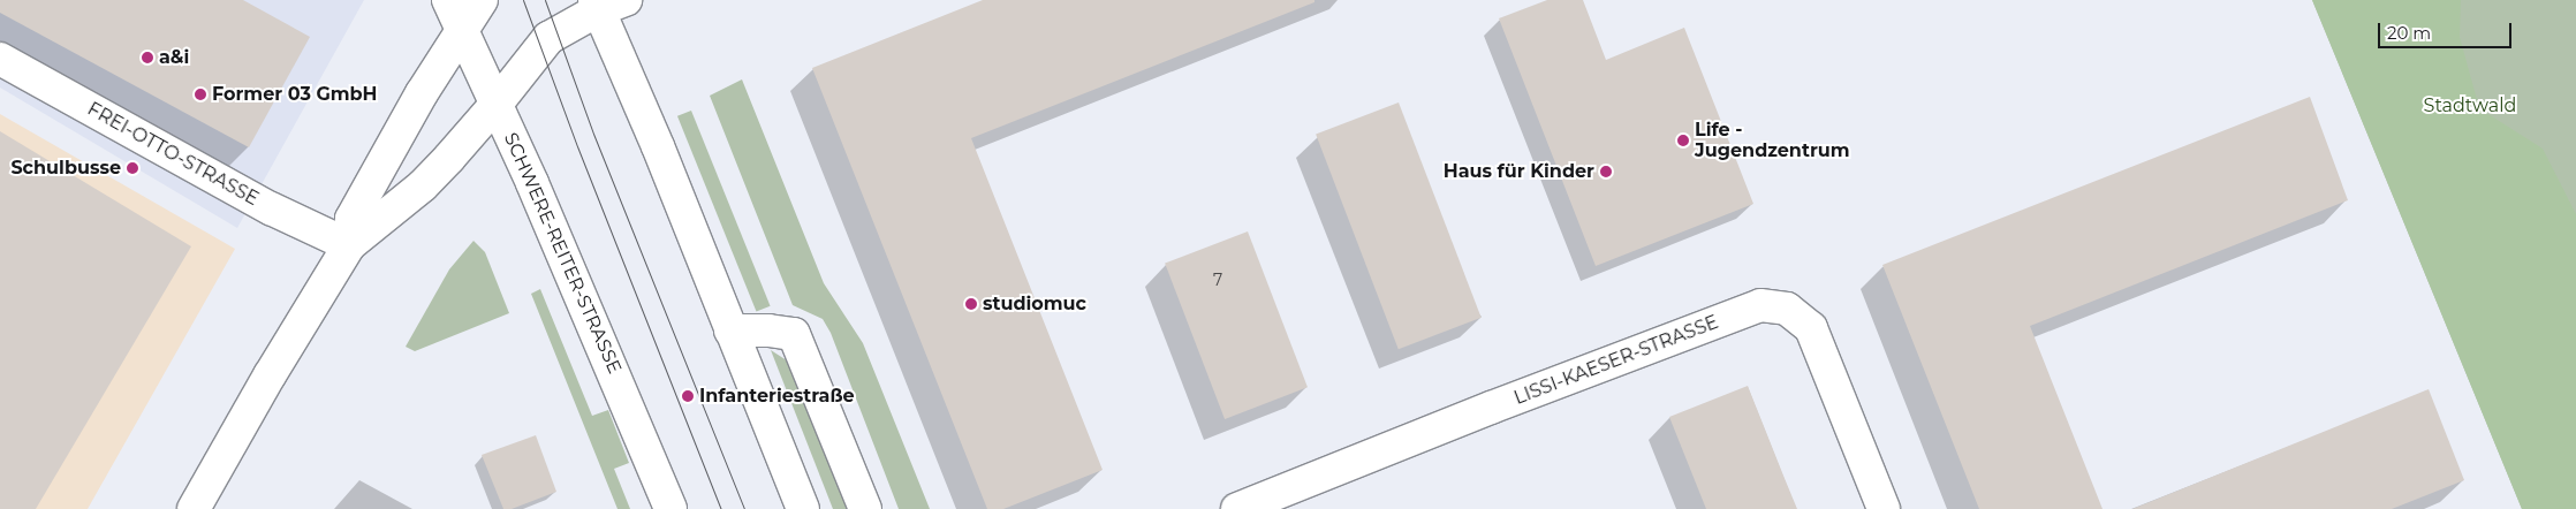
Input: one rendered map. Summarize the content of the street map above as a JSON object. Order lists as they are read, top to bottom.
{
  "streets": {
    "street": ["FREI-OTTO-STRASSE", "SCHWERE-REITER-STRASSE", "LISSI-KAESER-STRASSE"]
  },
  "parks": ["Stadtwald"],
  "places": [
    "a&i",
    "Former 03 GmbH",
    "Life - Jugendzentrum",
    "Schulbusse",
    "Haus für Kinder",
    "studiomuc",
    "Infanteriestraße"
  ],
  "house_numbers": ["7"],
  "scale_bar": "20 m"
}
